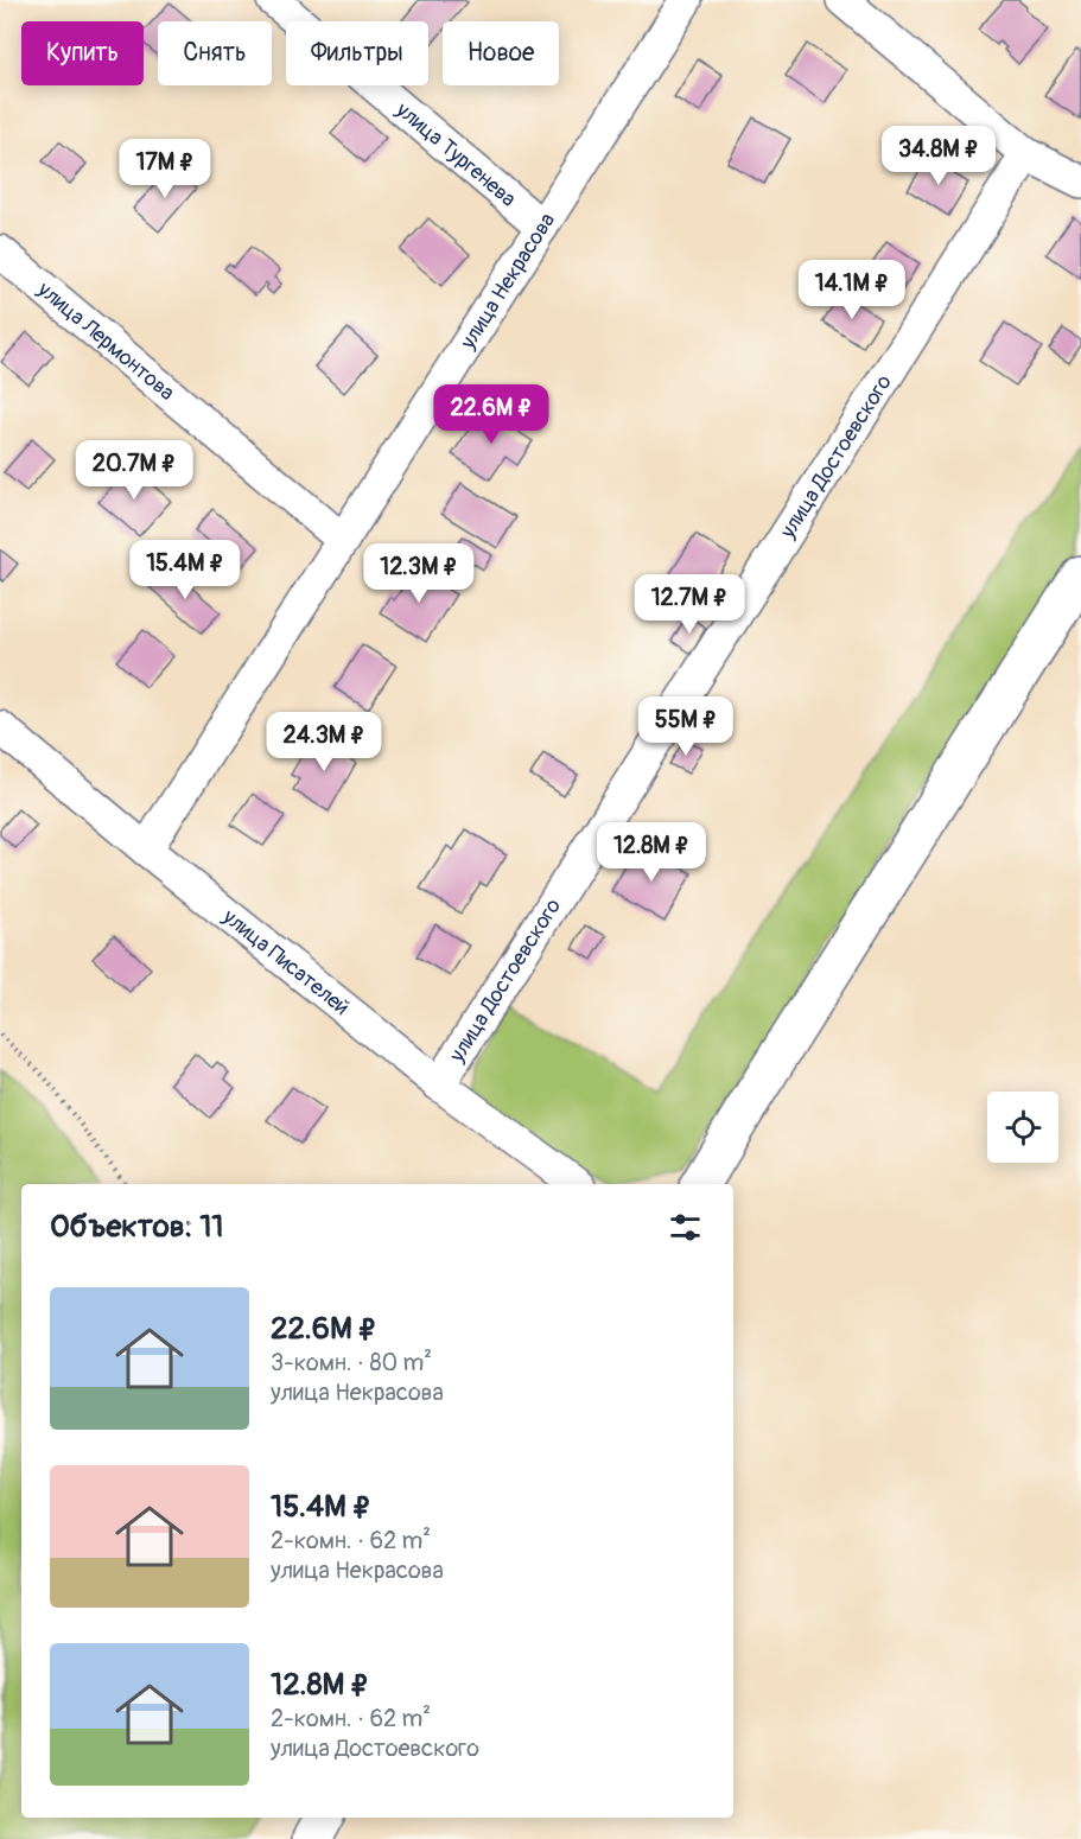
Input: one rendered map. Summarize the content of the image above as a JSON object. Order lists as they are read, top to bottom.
{
  "streets": {
    "street": [
      "улица Тургенева",
      "улица Некрасова",
      "улица Лермонтова",
      "улица Достоевского",
      "улица Писателей"
    ]
  },
  "crossings": [
    ["улица Тургенева", "улица Некрасова"],
    ["улица Некрасова", "улица Лермонтова"],
    ["улица Некрасова", "улица Писателей"],
    ["улица Достоевского", "улица Писателей"]
  ],
  "page": {
    "chip": [
      "Купить",
      "Снять",
      "Фильтры",
      "Новое"
    ],
    "price": [
      "34.8M ₽",
      "17M ₽",
      "14.1M ₽",
      "22.6M ₽",
      "20.7M ₽",
      "15.4M ₽",
      "12.3M ₽",
      "12.7M ₽",
      "55M ₽",
      "24.3M ₽",
      "12.8M ₽"
    ],
    "heading": "Объектов: 11",
    "list": [
      {
        "name": "22.6M ₽",
        "note": "3-комн. · 80 m² · улица Некрасова"
      },
      {
        "name": "15.4M ₽",
        "note": "2-комн. · 62 m² · улица Некрасова"
      },
      {
        "name": "12.8M ₽",
        "note": "2-комн. · 62 m² · улица Достоевского"
      }
    ]
  }
}
